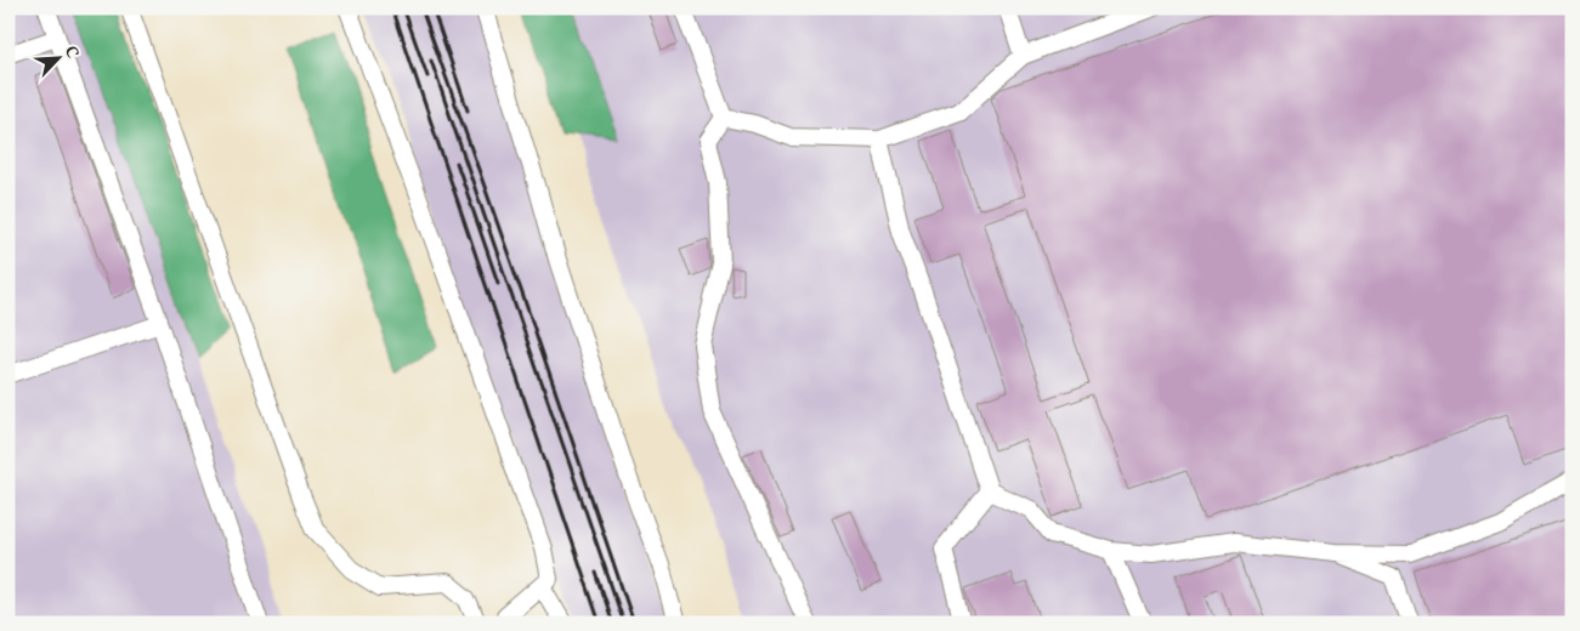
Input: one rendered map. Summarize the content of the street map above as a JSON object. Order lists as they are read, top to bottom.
{
  "north": "top right"
}
